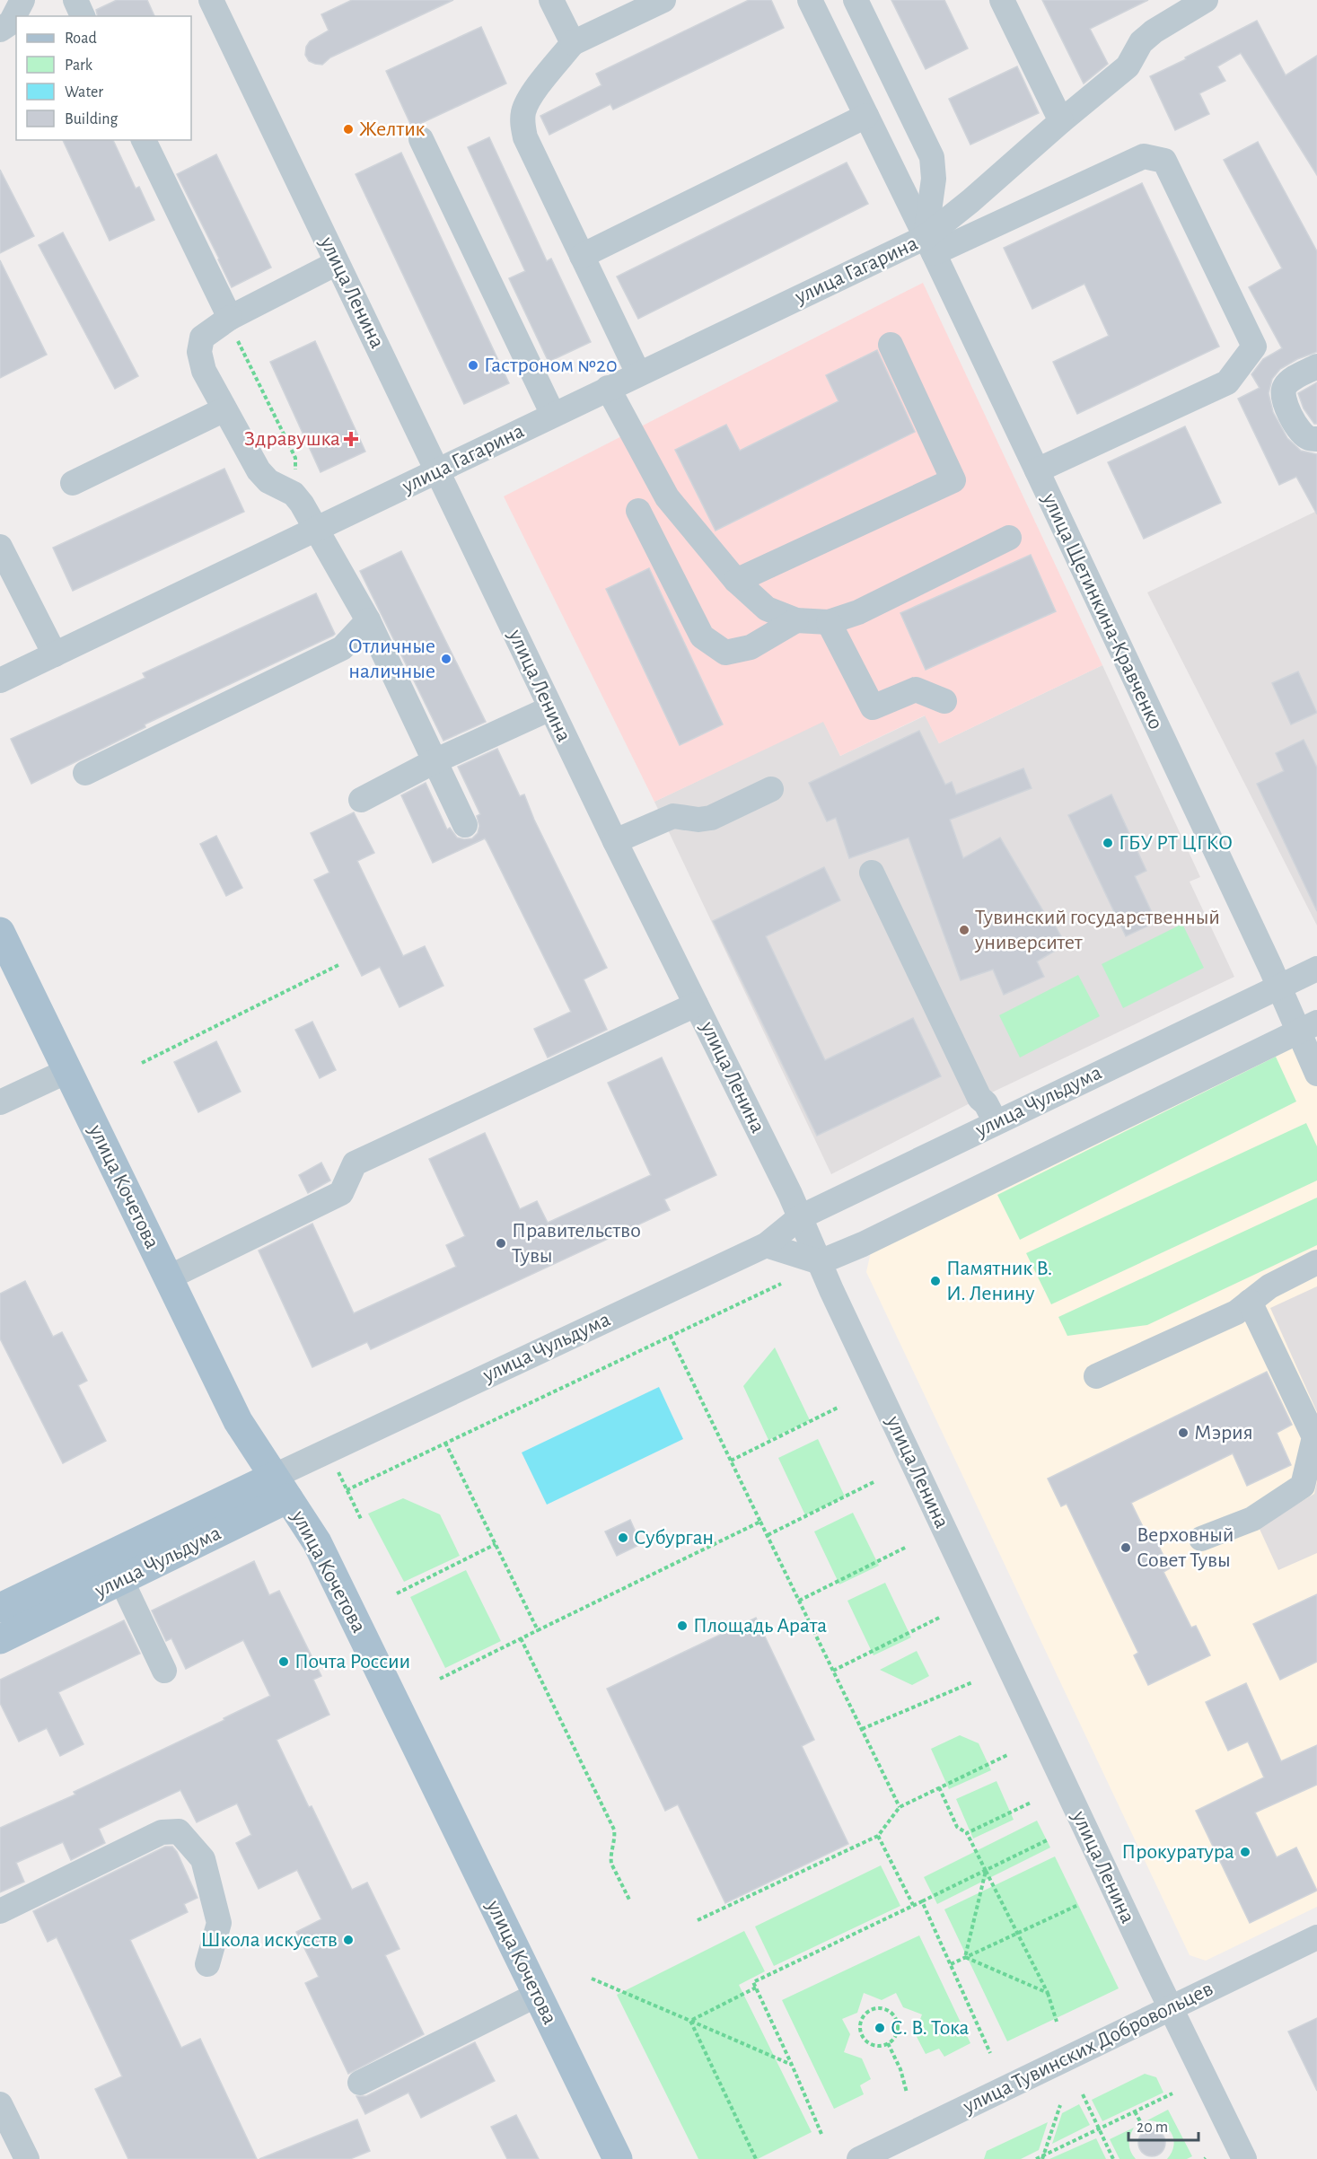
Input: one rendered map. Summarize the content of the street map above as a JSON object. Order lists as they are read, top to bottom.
{
  "streets": {
    "main road": ["улица Чульдума", "улица Кочетова"],
    "street": [
      "улица Гагарина",
      "улица Ленина",
      "улица Щетинкина-Кравченко",
      "улица Тувинских Добровольцев"
    ]
  },
  "crossings": [
    ["улица Гагарина", "улица Ленина"],
    ["улица Гагарина", "улица Щетинкина-Кравченко"],
    ["улица Ленина", "улица Чульдума"],
    ["улица Ленина", "улица Тувинских Добровольцев"],
    ["улица Щетинкина-Кравченко", "улица Чульдума"],
    ["улица Чульдума", "улица Кочетова"]
  ],
  "places": {
    "other": [
      "Желтик",
      "Гастроном №20",
      "Отличные наличные",
      "ГБУ РТ ЦГКО",
      "Тувинский государственный университет",
      "Правительство Тувы",
      "Памятник В. И. Ленину",
      "Мэрия",
      "Субурган",
      "Верховный Совет Тувы",
      "Площадь Арата",
      "Почта России",
      "Прокуратура",
      "Школа искусств",
      "С. В. Тока"
    ],
    "health": ["Здравушка"]
  },
  "legend": [
    "Road",
    "Park",
    "Water",
    "Building"
  ],
  "scale_bar": "20 m"
}
